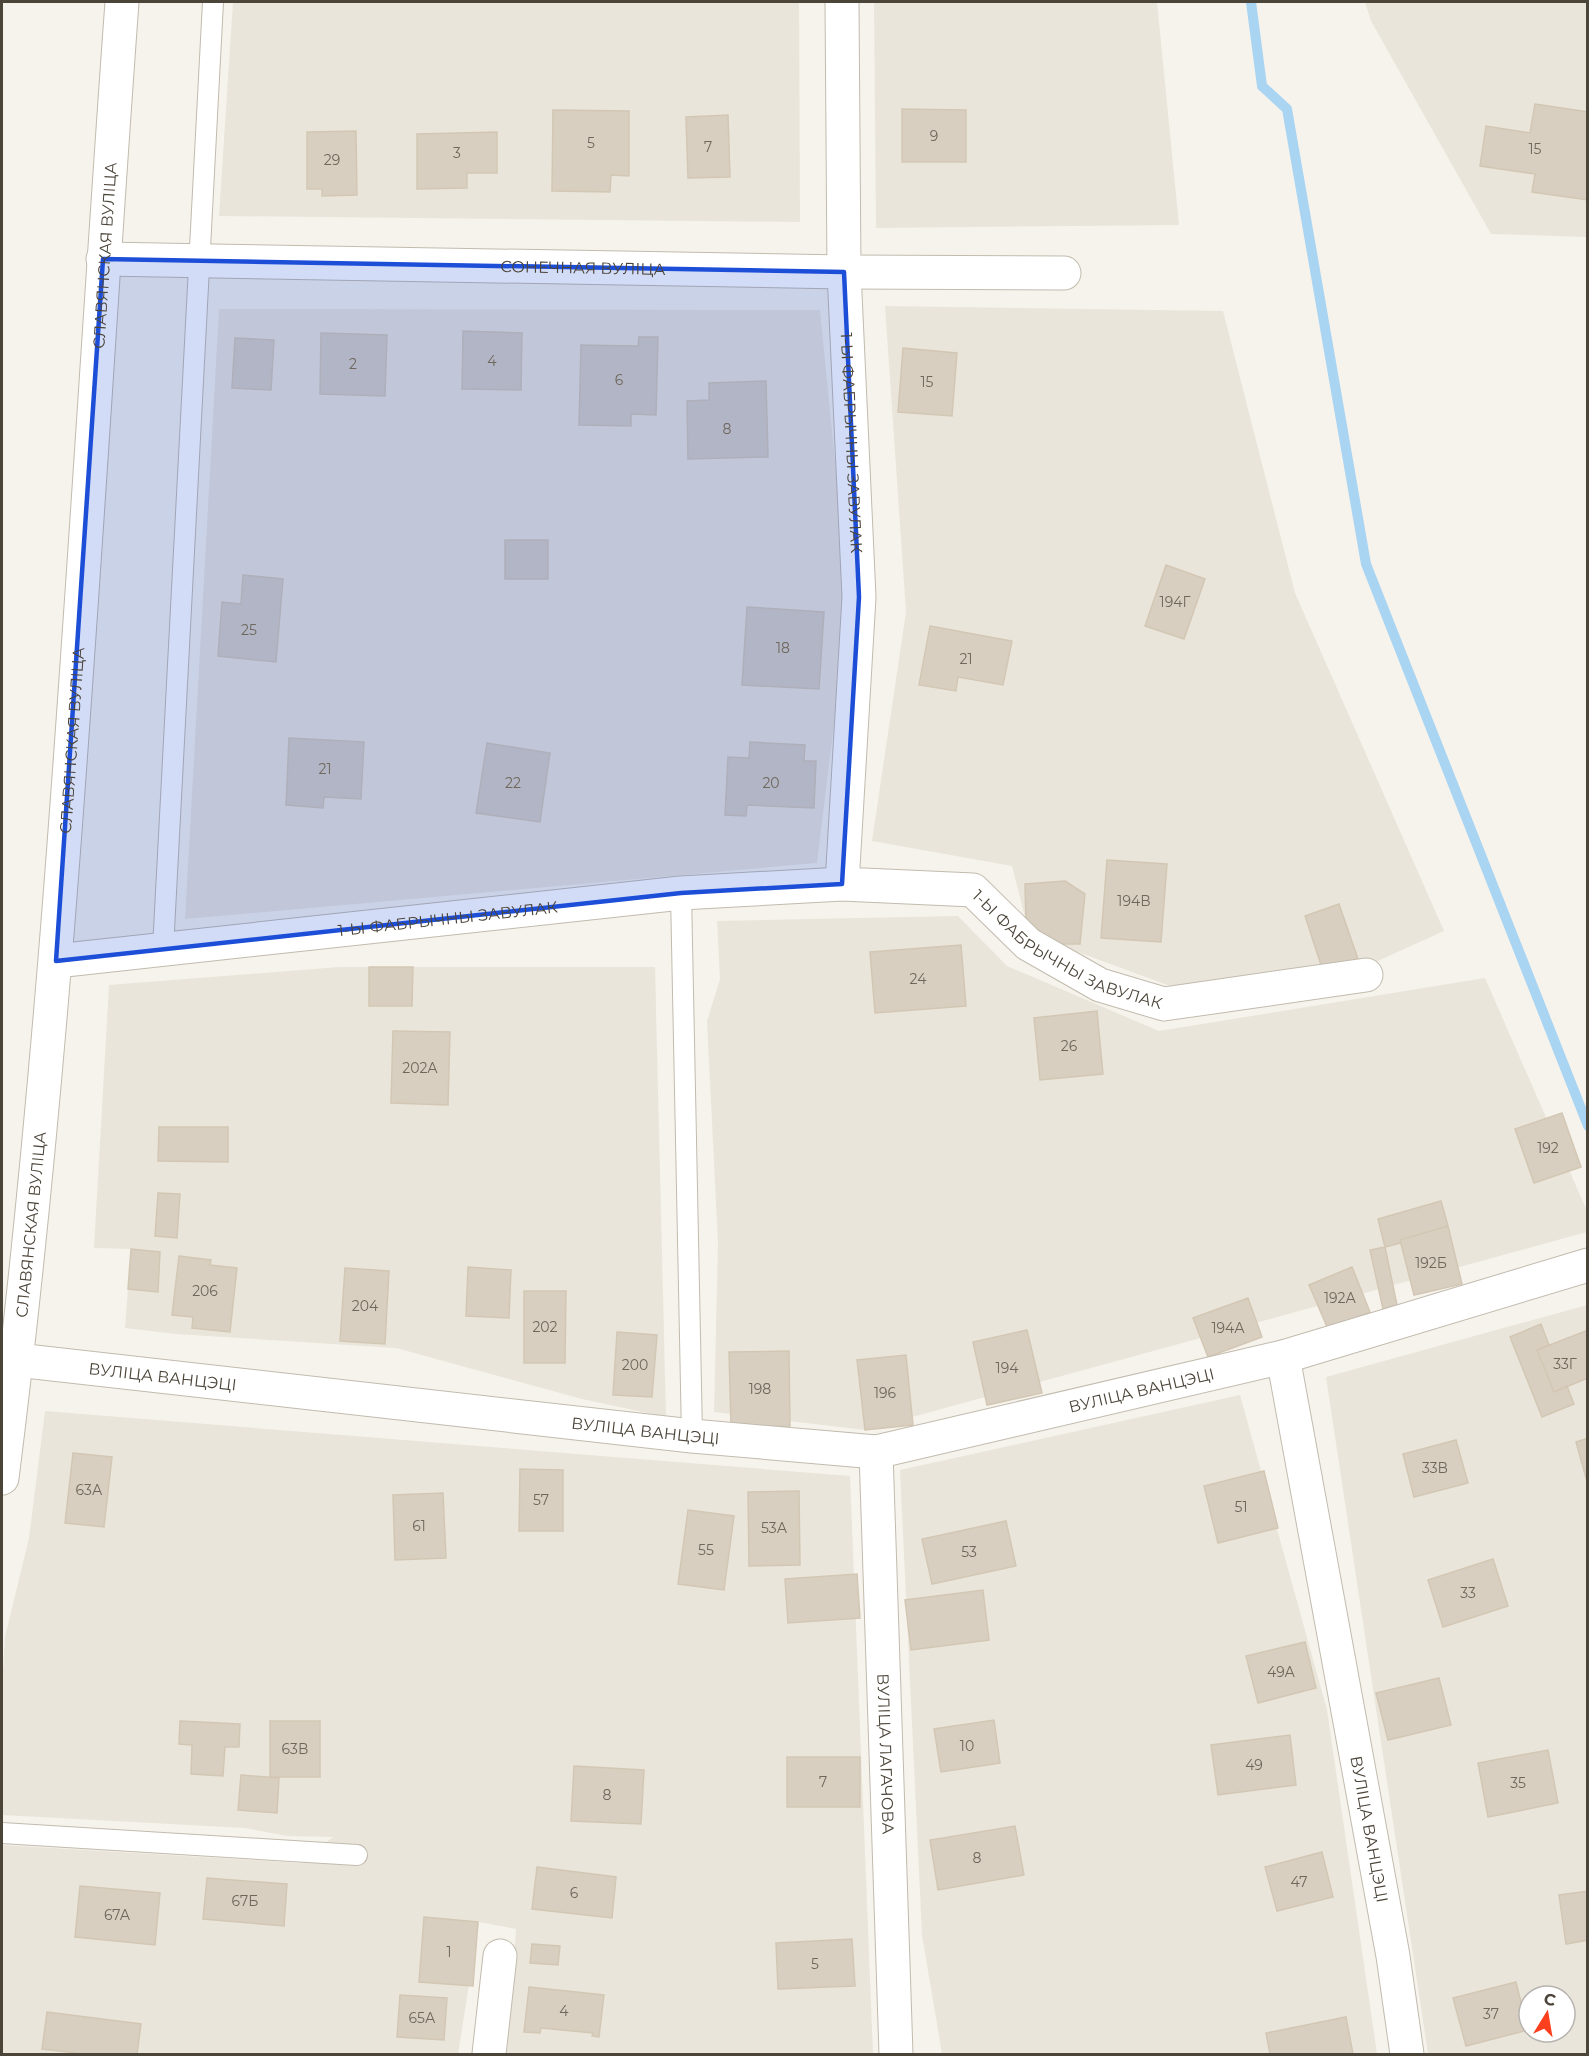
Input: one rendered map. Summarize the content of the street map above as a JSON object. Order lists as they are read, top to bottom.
{
  "streets": {
    "street": [
      "СЛАВЯНСКАЯ ВУЛІЦА",
      "СОНЕЧНАЯ ВУЛІЦА",
      "1-Ы ФАБРЫЧНЫ ЗАВУЛАК",
      "ВУЛІЦА ВАНЦЭЦІ",
      "ВУЛІЦА ЛАГАЧОВА"
    ]
  },
  "crossings": [
    ["СЛАВЯНСКАЯ ВУЛІЦА", "СОНЕЧНАЯ ВУЛІЦА"],
    ["СЛАВЯНСКАЯ ВУЛІЦА", "1-Ы ФАБРЫЧНЫ ЗАВУЛАК"],
    ["СЛАВЯНСКАЯ ВУЛІЦА", "ВУЛІЦА ВАНЦЭЦІ"],
    ["СОНЕЧНАЯ ВУЛІЦА", "1-Ы ФАБРЫЧНЫ ЗАВУЛАК"],
    ["ВУЛІЦА ВАНЦЭЦІ", "ВУЛІЦА ЛАГАЧОВА"]
  ],
  "house_numbers": [
    "9",
    "5",
    "7",
    "15",
    "3",
    "29",
    "4",
    "2",
    "6",
    "15",
    "8",
    "194Г",
    "25",
    "18",
    "21",
    "21",
    "22",
    "20",
    "194В",
    "24",
    "26",
    "202А",
    "192",
    "192Б",
    "206",
    "192А",
    "204",
    "202",
    "194А",
    "33Г",
    "200",
    "194",
    "198",
    "196",
    "33В",
    "63А",
    "57",
    "51",
    "61",
    "53А",
    "55",
    "53",
    "33",
    "49А",
    "10",
    "63В",
    "49",
    "7",
    "35",
    "8",
    "8",
    "47",
    "6",
    "67Б",
    "67А",
    "1",
    "5",
    "4",
    "37",
    "65А"
  ],
  "north": "top"
}
